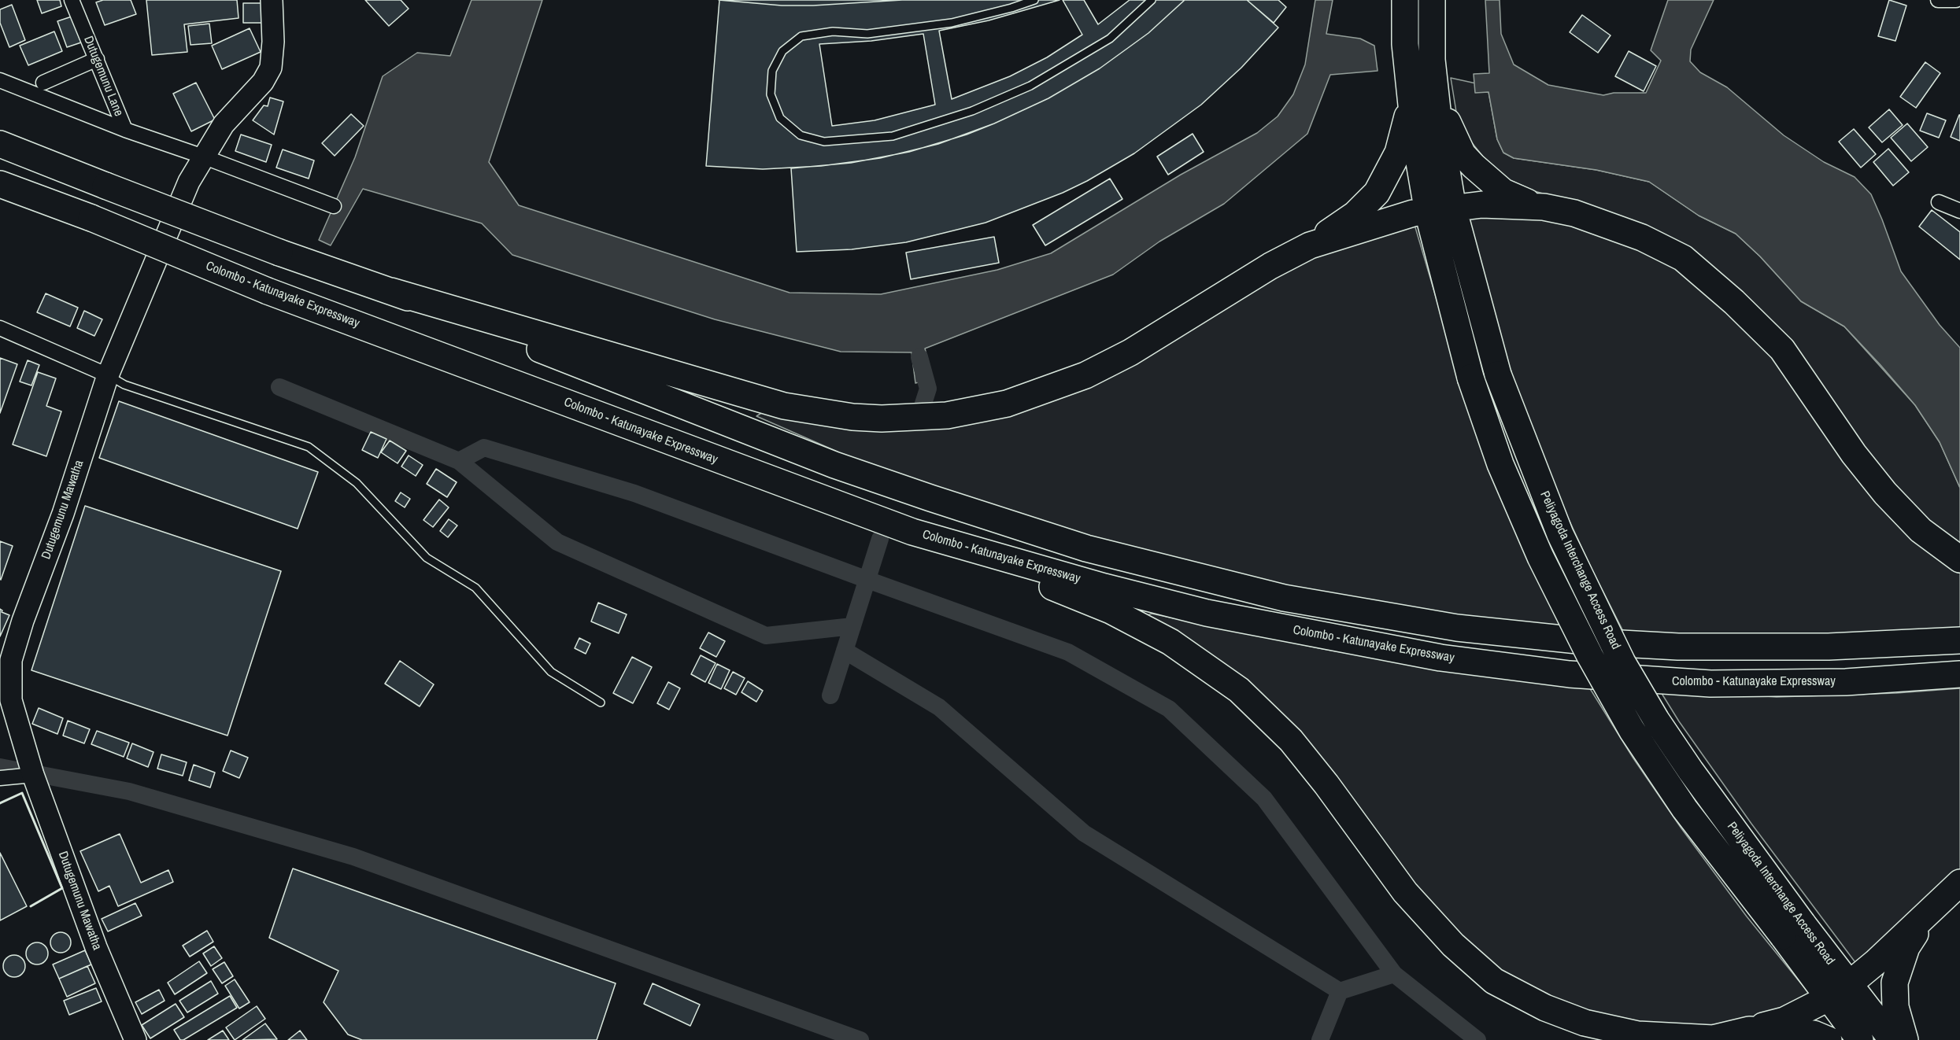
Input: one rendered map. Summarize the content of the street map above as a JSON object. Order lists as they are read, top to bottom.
{
  "streets": {
    "highway": ["Colombo - Katunayake Expressway", "Peliyagoda Interchange Access Road"],
    "street": ["Dutugemunu Lane", "Dutugemunu Mawatha"]
  },
  "crossings": [
    ["Dutugemunu Lane", "Dutugemunu Mawatha"]
  ]
}
